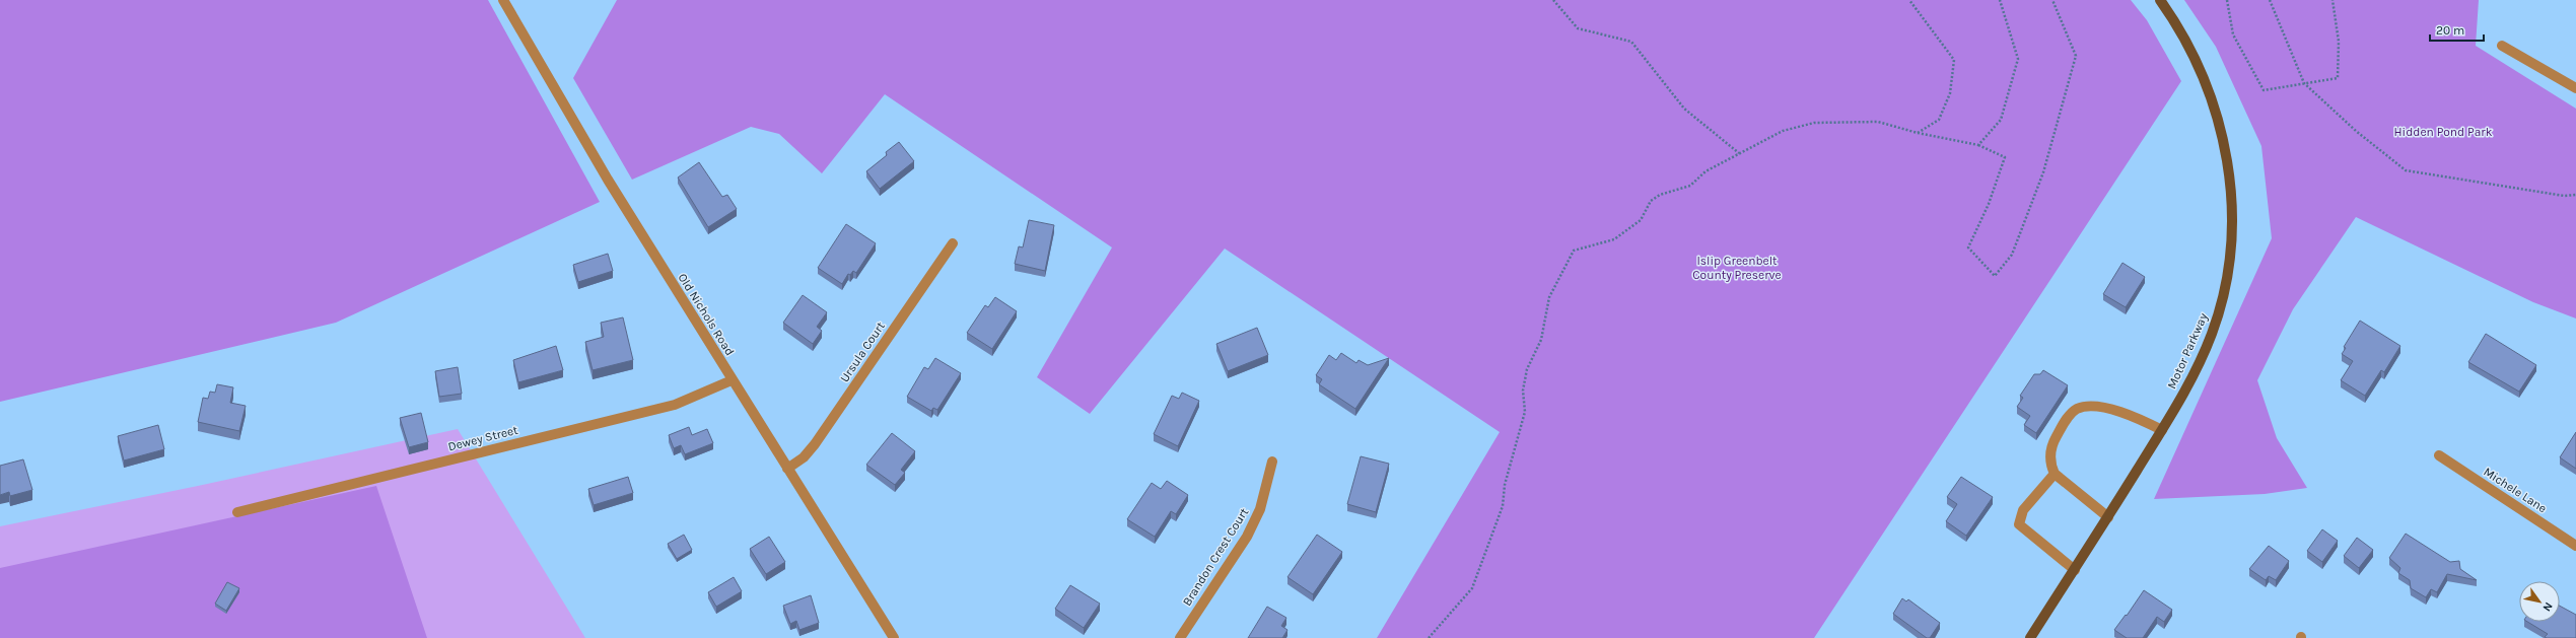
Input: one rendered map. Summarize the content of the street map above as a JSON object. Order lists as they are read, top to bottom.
{
  "streets": {
    "main road": ["Motor Parkway"],
    "street": [
      "Old Nichols Road",
      "Ursula Court",
      "Dewey Street",
      "Michele Lane",
      "Brandon Crest Court"
    ]
  },
  "crossings": [
    ["Old Nichols Road", "Ursula Court"],
    ["Old Nichols Road", "Dewey Street"]
  ],
  "parks": ["Hidden Pond Park", "Islip Greenbelt County Preserve"],
  "scale_bar": "20 m",
  "north": "bottom right"
}
